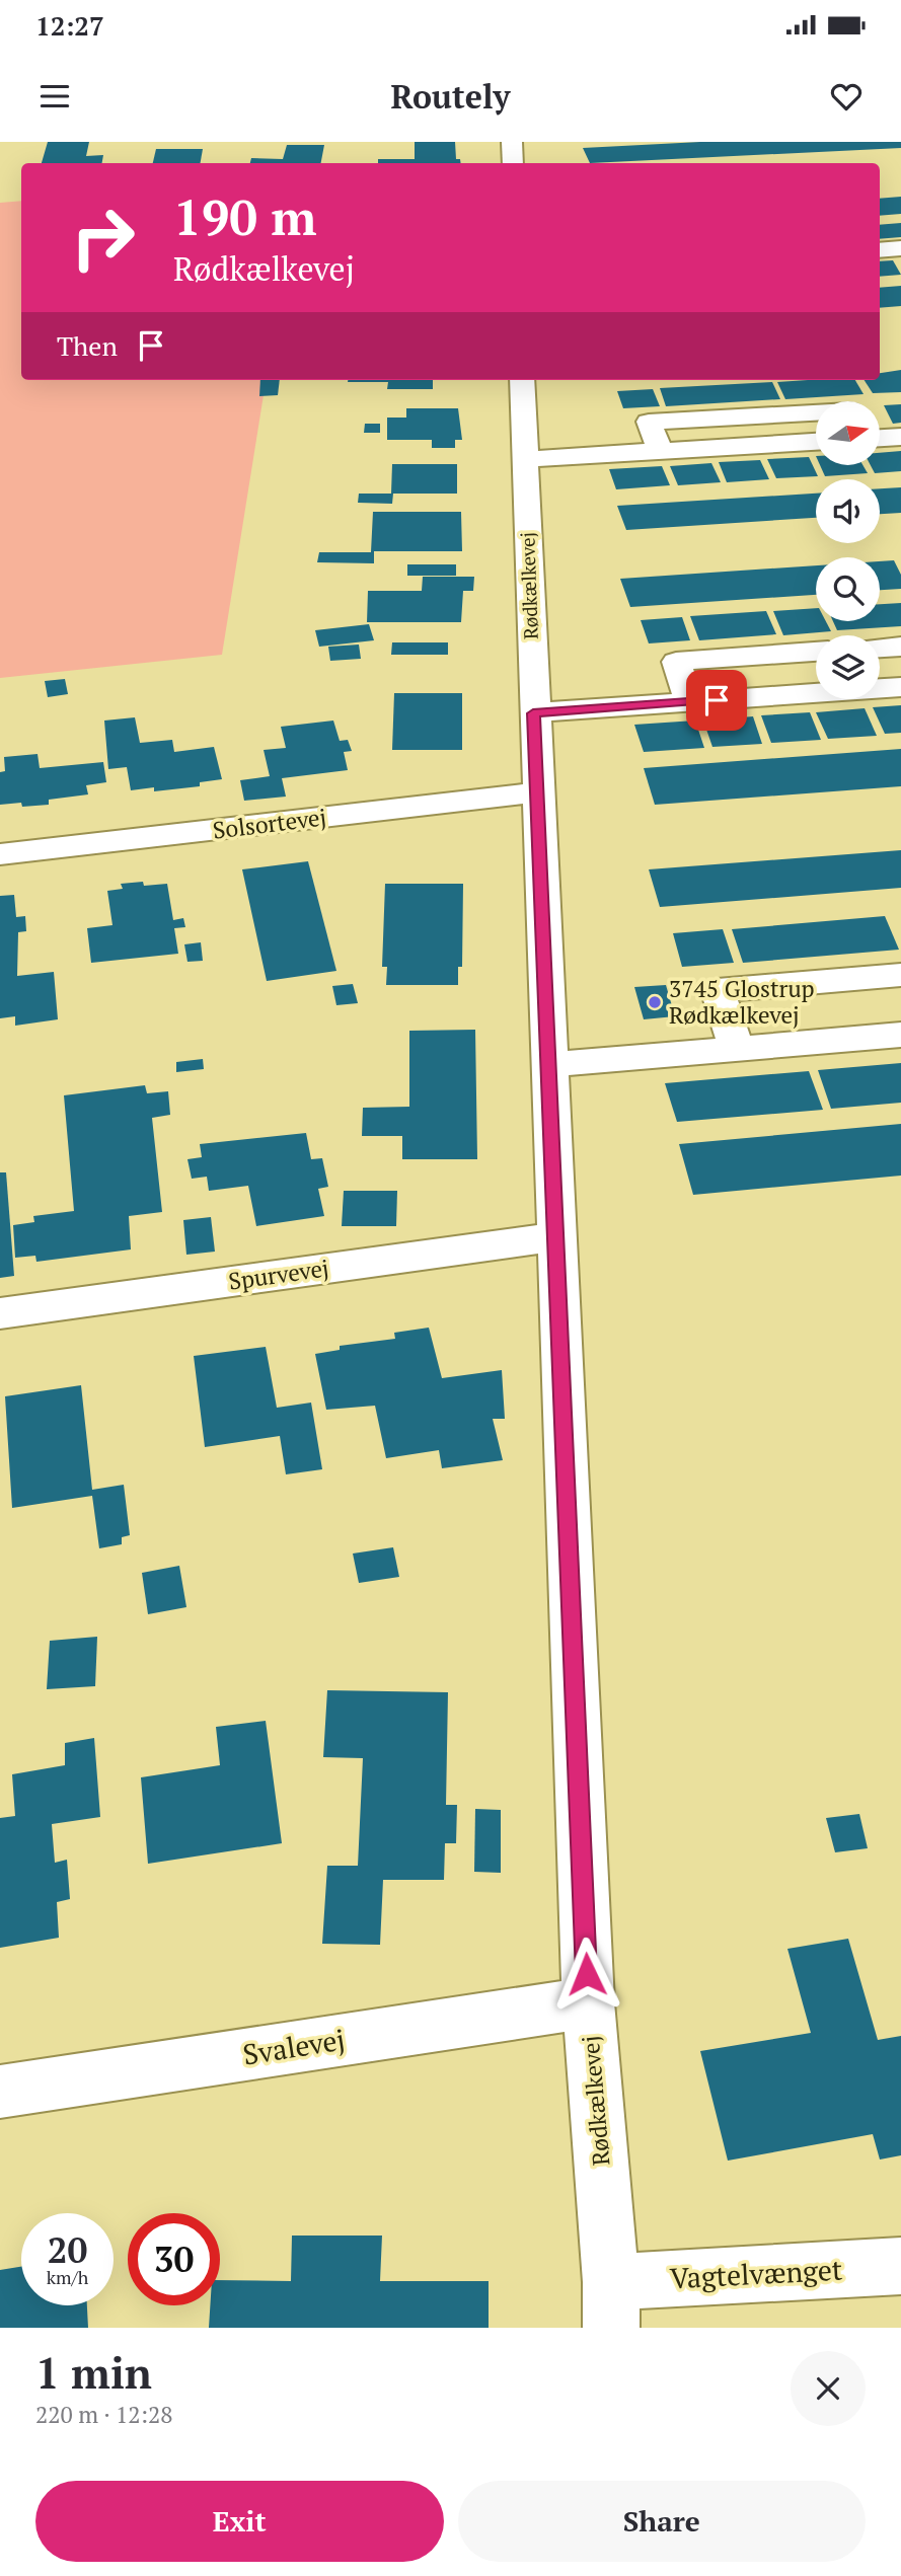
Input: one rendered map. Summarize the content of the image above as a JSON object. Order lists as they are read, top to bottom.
{
  "streets": {
    "street": [
      "Rødkælkevej",
      "Solsortevej",
      "Spurvevej",
      "Svalevej",
      "Vagtelvænget"
    ]
  },
  "crossings": [
    ["Rødkælkevej", "Solsortevej"],
    ["Rødkælkevej", "Spurvevej"],
    ["Rødkælkevej", "Svalevej"],
    ["Rødkælkevej", "Vagtelvænget"]
  ],
  "places": ["3745 Glostrup Rødkælkevej"],
  "north": "right",
  "page": {
    "status": "12:27",
    "header": "Routely",
    "turn": ["190 m", "Rødkælkevej"],
    "then": "Then",
    "speed": "20 km/h",
    "limit": "30",
    "heading": ["1 min", "220 m · 12:28"],
    "buttons": ["Exit", "Share"]
  }
}
